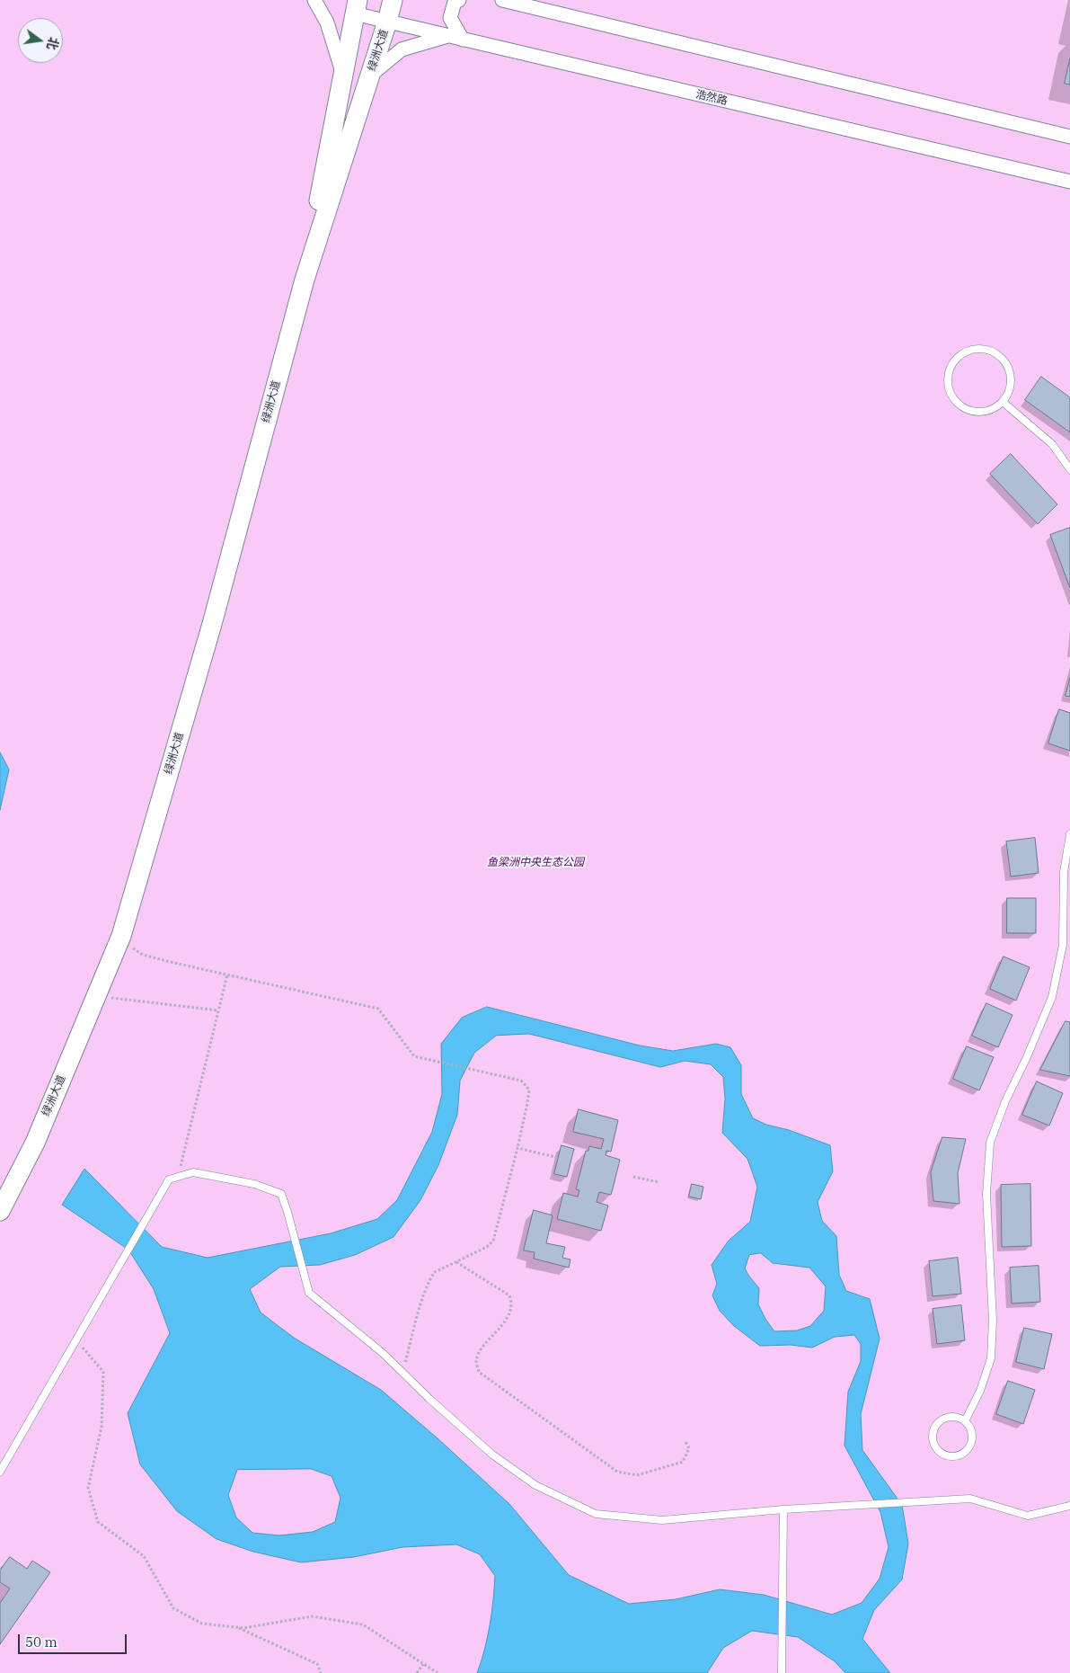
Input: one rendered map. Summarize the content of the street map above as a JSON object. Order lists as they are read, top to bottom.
{
  "streets": {
    "main road": ["绿洲大道"],
    "street": ["浩然路"]
  },
  "crossings": [
    ["绿洲大道", "浩然路"]
  ],
  "parks": ["鱼梁洲中央生态公园"],
  "scale_bar": "50 m",
  "north": "right"
}
